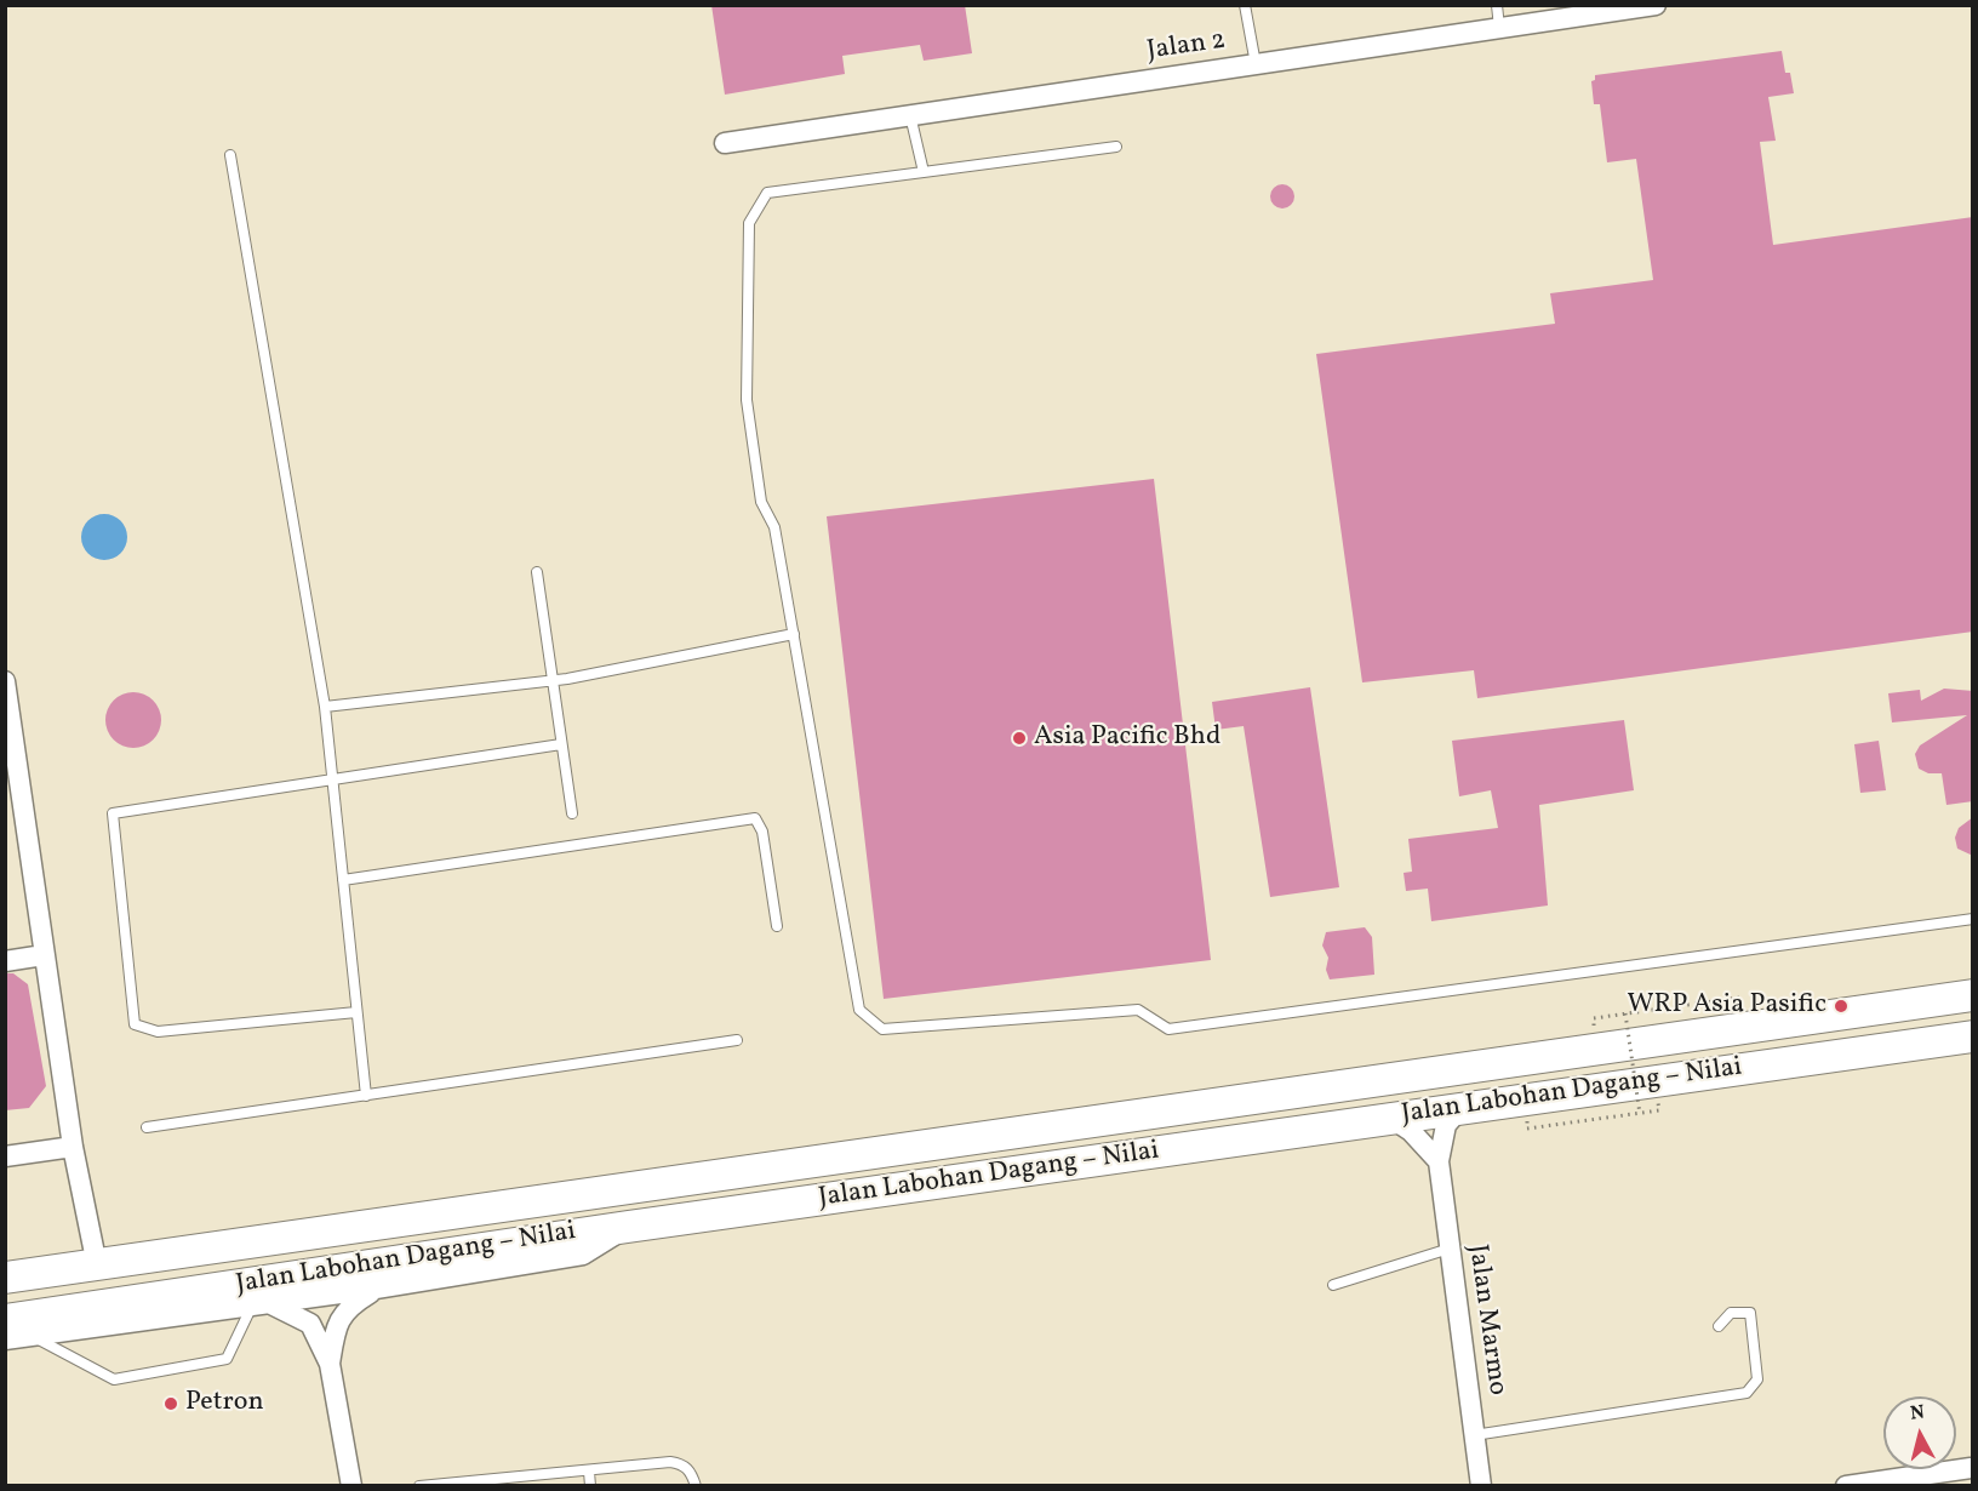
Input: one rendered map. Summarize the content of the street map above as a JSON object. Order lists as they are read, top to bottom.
{
  "streets": {
    "main road": ["Jalan Labohan Dagang ‒ Nilai"],
    "street": ["Jalan 2", "Jalan Marmo"]
  },
  "places": ["Asia Pacific Bhd", "WRP Asia Pasific", "Petron"],
  "north": "top"
}
